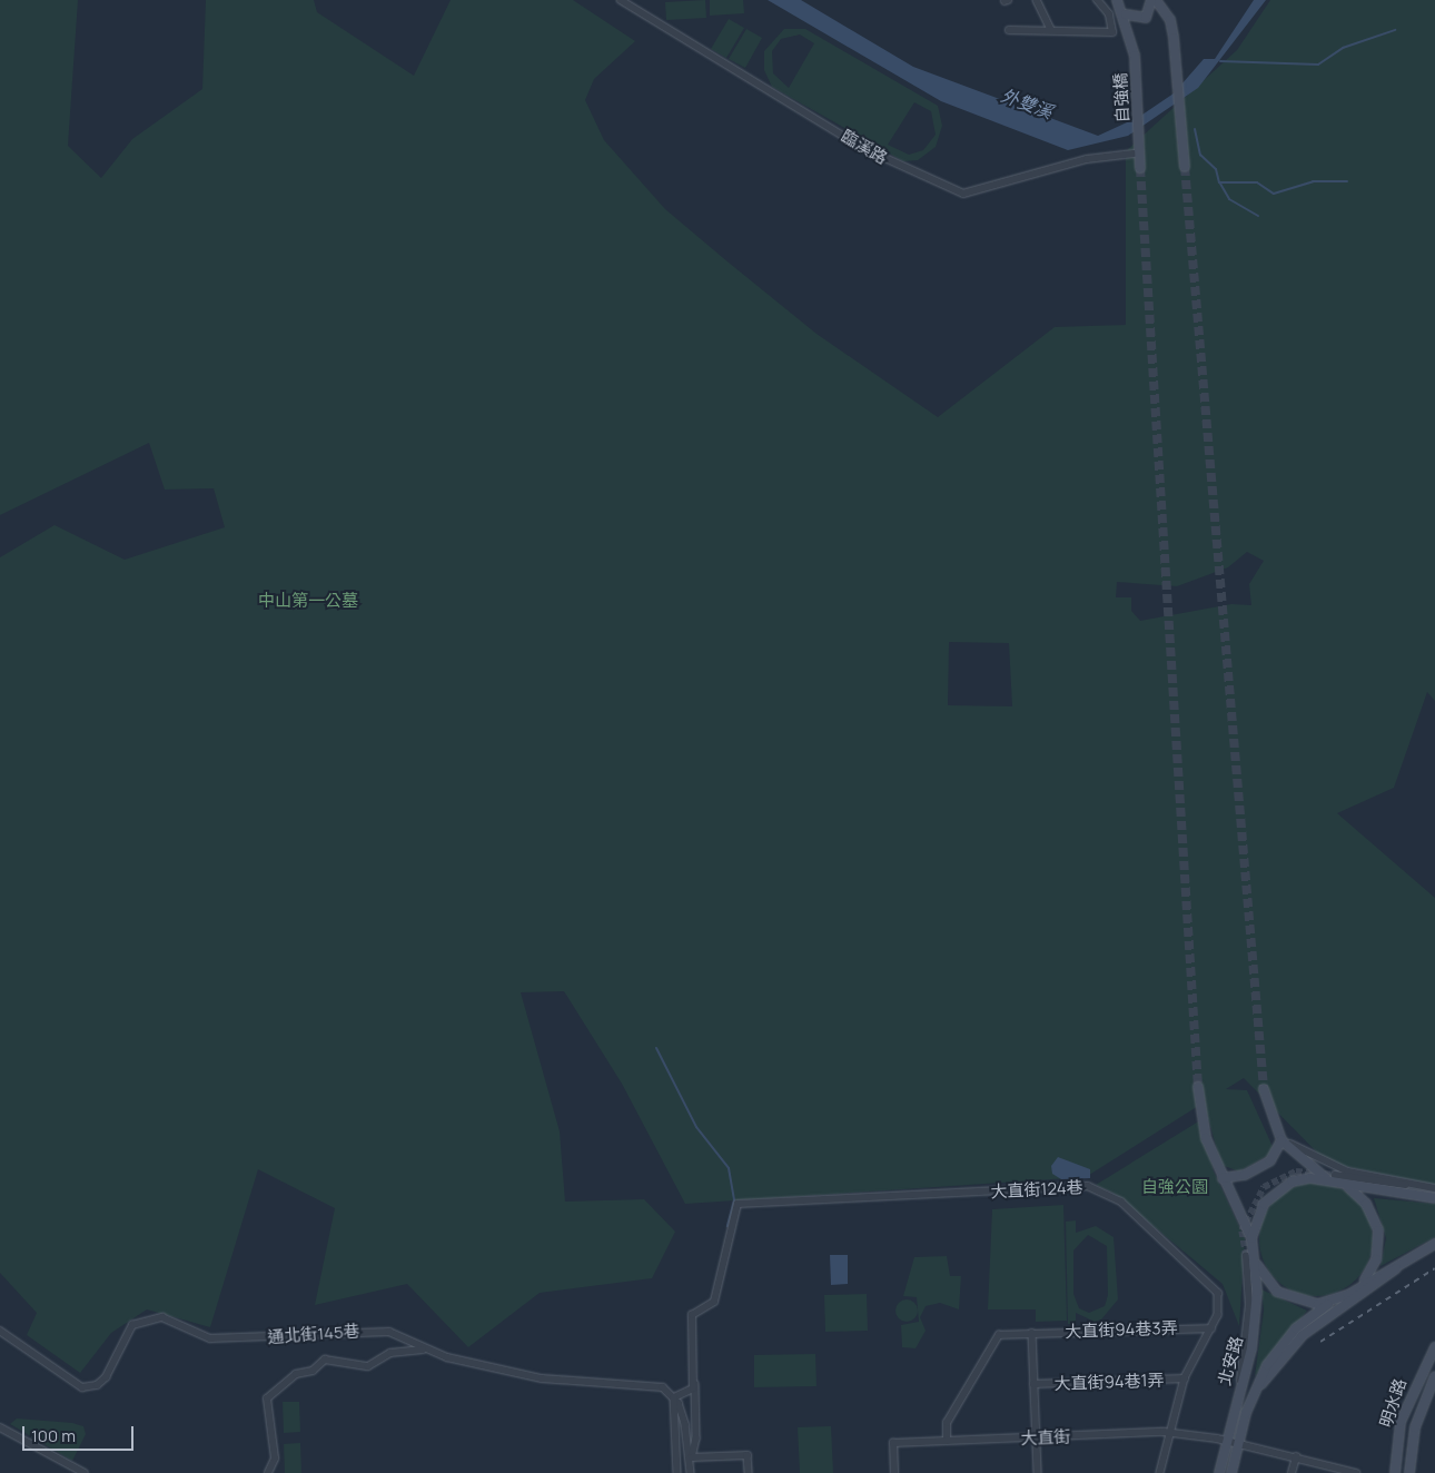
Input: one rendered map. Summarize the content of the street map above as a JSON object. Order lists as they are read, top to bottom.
{
  "streets": {
    "main road": ["自強橋", "北安路", "明水路"],
    "street": [
      "臨溪路",
      "大直街124巷",
      "大直街94巷3弄",
      "通北街145巷",
      "大直街94巷1弄",
      "大直街"
    ]
  },
  "crossings": [
    ["大直街124巷", "大直街94巷3弄"],
    ["大直街124巷", "大直街94巷1弄"],
    ["大直街124巷", "大直街"],
    ["大直街94巷3弄", "大直街"],
    ["北安路", "大直街"]
  ],
  "water": ["外雙溪"],
  "parks": ["中山第一公墓", "自強公園"],
  "scale_bar": "100 m"
}
